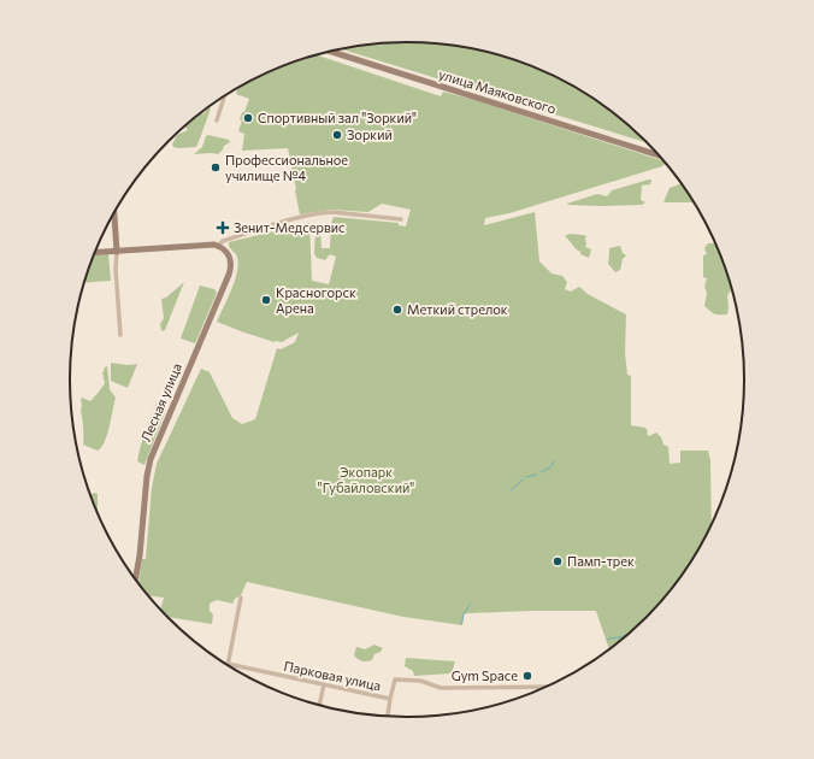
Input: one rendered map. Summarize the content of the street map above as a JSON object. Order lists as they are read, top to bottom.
{
  "streets": {
    "street": ["улица Маяковского", "Лесная улица", "Парковая улица"]
  },
  "parks": ["Экопарк \"Губайловский\""],
  "places": {
    "other": [
      "Спортивный зал \"Зоркий\"",
      "Зоркий",
      "Профессиональное училище №4",
      "Красногорск Арена",
      "Меткий стрелок",
      "Памп-трек",
      "Gym Space"
    ],
    "health": ["Зенит-Медсервис"]
  }
}
